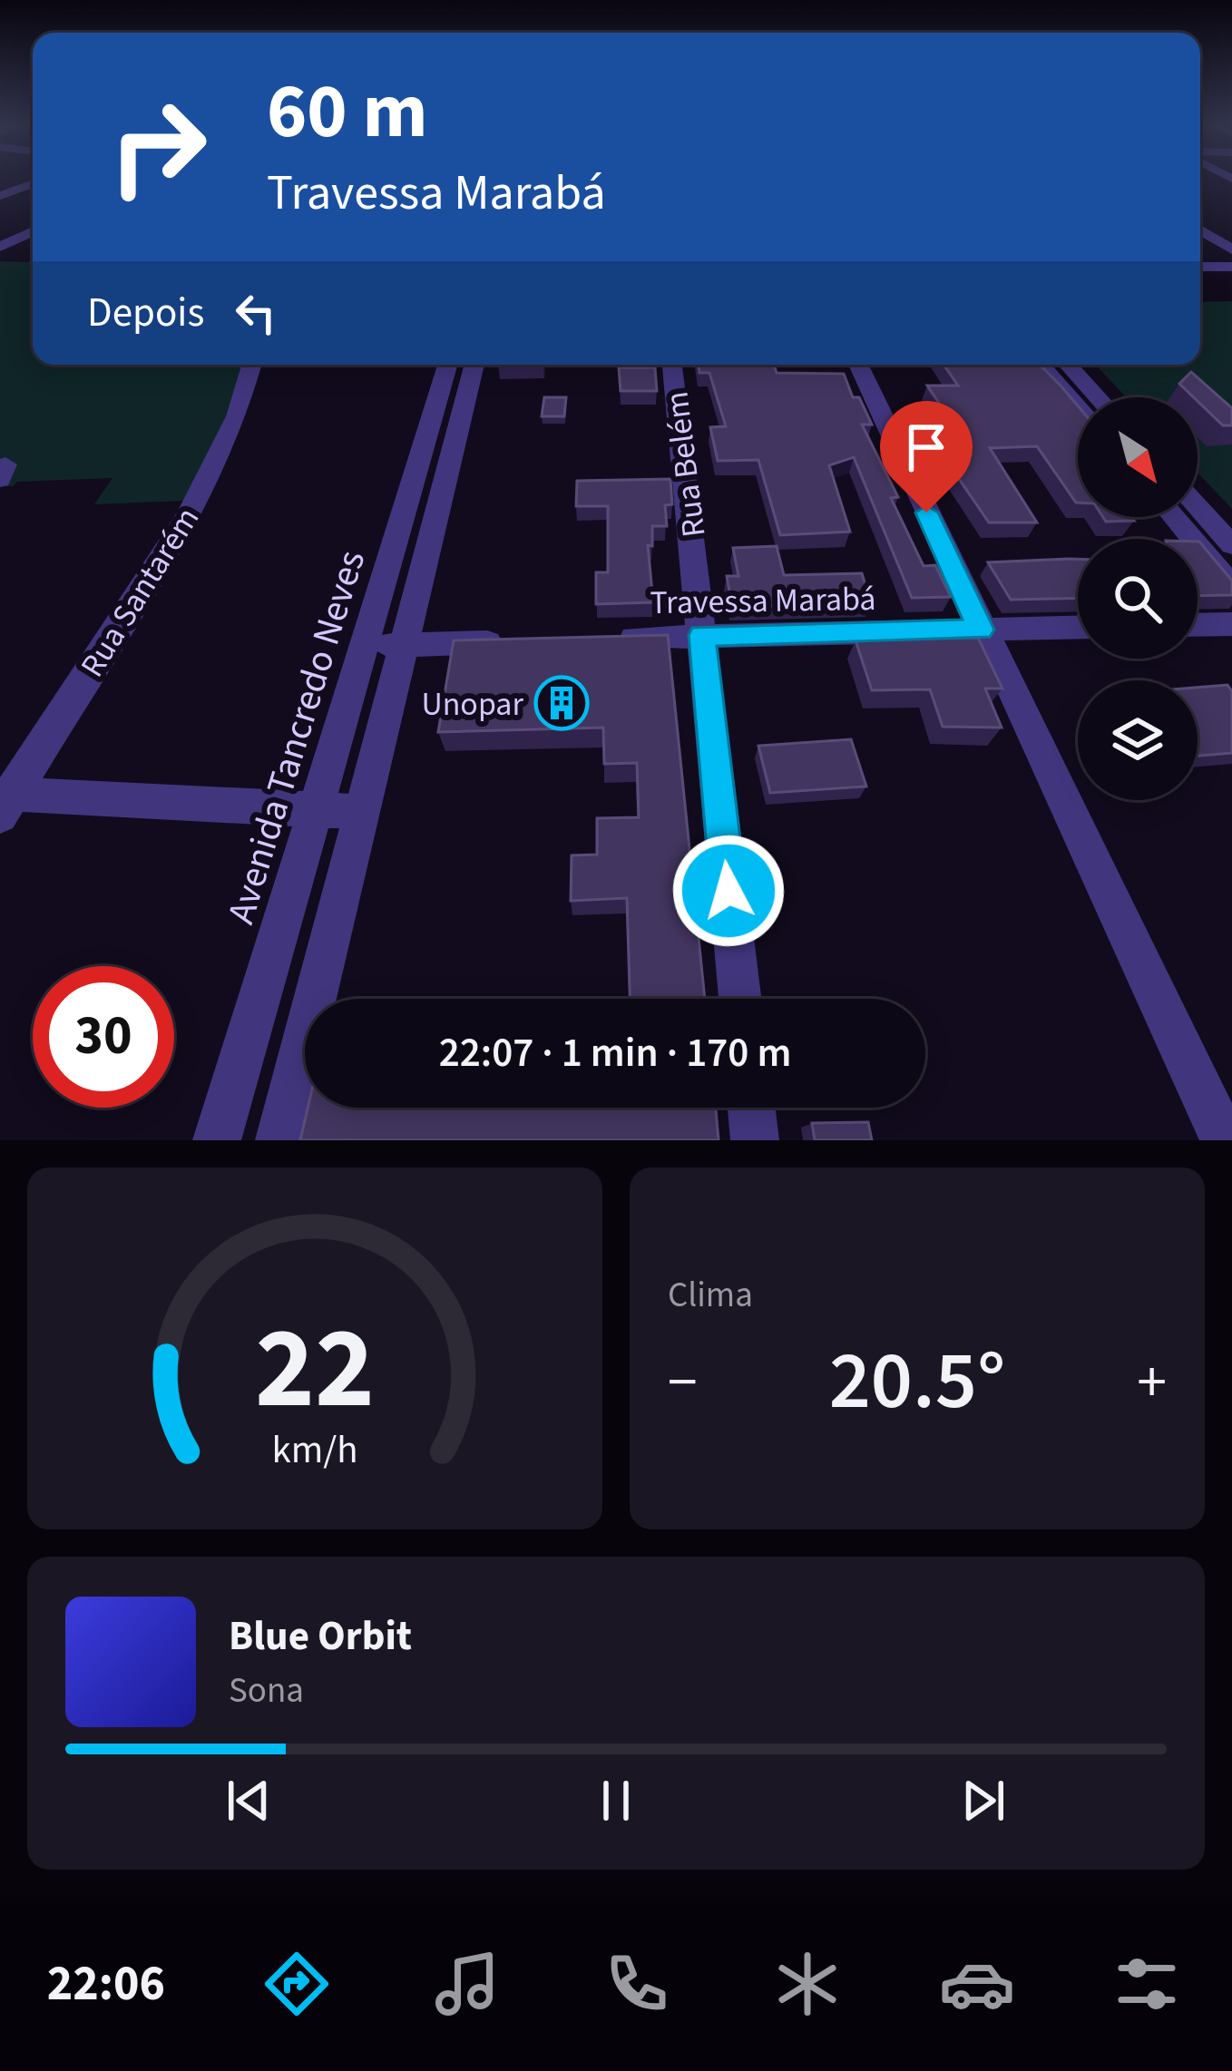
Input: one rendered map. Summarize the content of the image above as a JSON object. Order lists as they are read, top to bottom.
{
  "streets": {
    "street": [
      "Rua Belém",
      "Rua Santarém",
      "Travessa Marabá",
      "Avenida Tancredo Neves"
    ]
  },
  "crossings": [
    ["Rua Belém", "Travessa Marabá"]
  ],
  "places": {
    "building": ["Unopar"]
  },
  "north": "bottom right",
  "page": {
    "turn": ["60 m", "Travessa Marabá"],
    "then": "Depois",
    "limit": "30",
    "trip": "22:07 · 1 min · 170 m",
    "tile": "Clima",
    "heat": ["−", "20.5°", "+"],
    "song": ["Blue Orbit", "Sona"],
    "tabs": "22:06",
    "gauge": ["22", "km/h"]
  }
}
